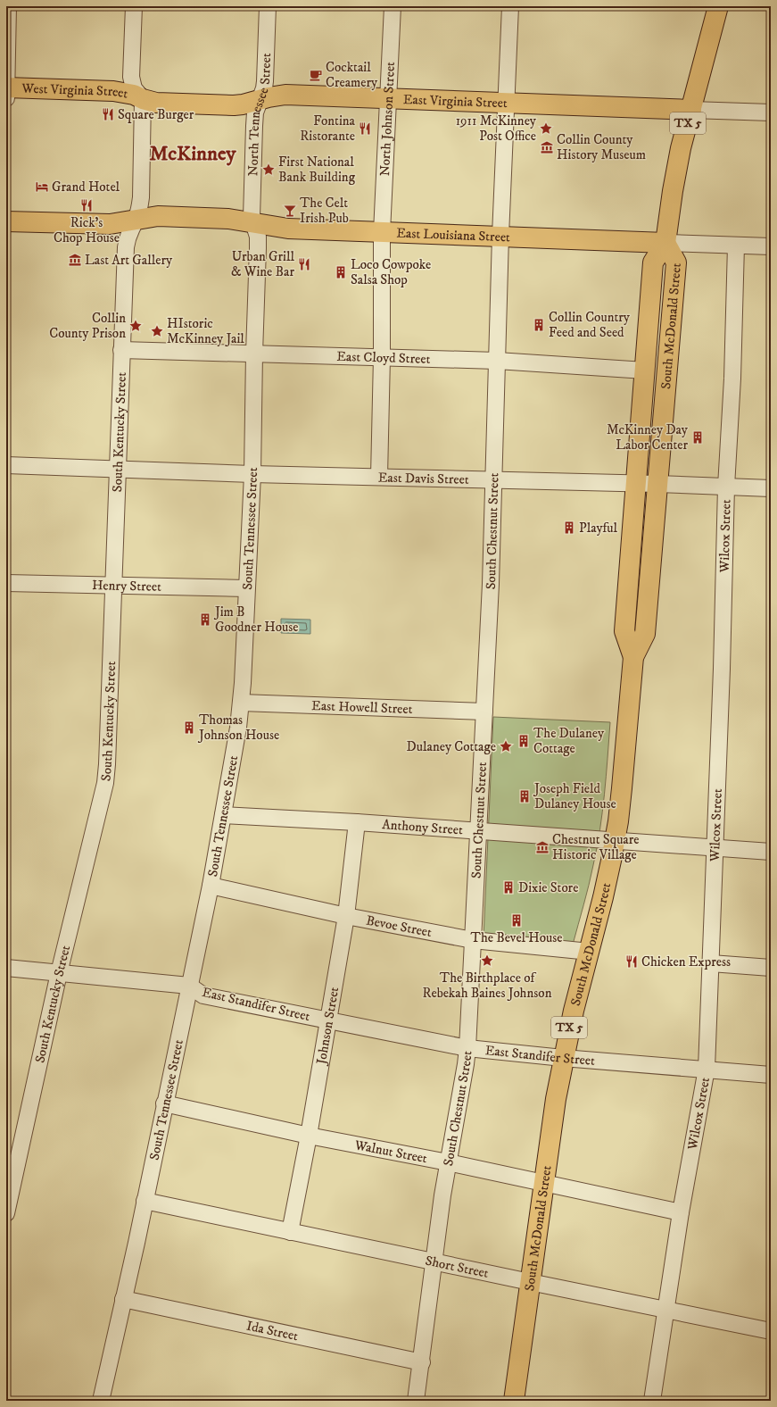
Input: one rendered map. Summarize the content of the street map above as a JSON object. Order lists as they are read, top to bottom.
{
  "streets": {
    "main road": [
      "West Virginia Street",
      "East Virginia Street",
      "TX 5",
      "East Louisiana Street",
      "South McDonald Street"
    ],
    "street": [
      "North Tennessee Street",
      "North Johnson Street",
      "East Cloyd Street",
      "South Kentucky Street",
      "East Davis Street",
      "South Tennessee Street",
      "South Chestnut Street",
      "Wilcox Street",
      "Henry Street",
      "East Howell Street",
      "Anthony Street",
      "Bevoe Street",
      "East Standifer Street",
      "Johnson Street",
      "Walnut Street",
      "Short Street",
      "Ida Street"
    ]
  },
  "crossings": [
    ["West Virginia Street", "East Virginia Street"],
    ["West Virginia Street", "South Kentucky Street"],
    ["East Virginia Street", "North Tennessee Street"],
    ["East Virginia Street", "North Johnson Street"],
    ["East Virginia Street", "TX 5"],
    ["East Virginia Street", "South Kentucky Street"],
    ["East Virginia Street", "South Chestnut Street"],
    ["North Tennessee Street", "East Louisiana Street"],
    ["North Tennessee Street", "South Tennessee Street"],
    ["North Johnson Street", "East Louisiana Street"],
    ["North Johnson Street", "East Cloyd Street"],
    ["North Johnson Street", "East Davis Street"],
    ["TX 5", "East Louisiana Street"],
    ["TX 5", "South McDonald Street"],
    ["East Louisiana Street", "South McDonald Street"],
    ["East Louisiana Street", "South Kentucky Street"],
    ["East Louisiana Street", "South Tennessee Street"],
    ["East Louisiana Street", "South Chestnut Street"],
    ["East Louisiana Street", "Wilcox Street"],
    ["South McDonald Street", "East Cloyd Street"],
    ["South McDonald Street", "East Davis Street"],
    ["South McDonald Street", "Anthony Street"],
    ["South McDonald Street", "Bevoe Street"],
    ["South McDonald Street", "East Standifer Street"],
    ["South McDonald Street", "Walnut Street"],
    ["South McDonald Street", "Short Street"],
    ["East Cloyd Street", "South Kentucky Street"],
    ["East Cloyd Street", "South Tennessee Street"],
    ["East Cloyd Street", "South Chestnut Street"],
    ["South Kentucky Street", "East Davis Street"],
    ["South Kentucky Street", "Henry Street"],
    ["East Davis Street", "South Tennessee Street"],
    ["East Davis Street", "South Chestnut Street"],
    ["East Davis Street", "Wilcox Street"],
    ["South Tennessee Street", "Henry Street"],
    ["South Tennessee Street", "East Howell Street"],
    ["South Tennessee Street", "Anthony Street"],
    ["South Tennessee Street", "Bevoe Street"],
    ["South Tennessee Street", "East Standifer Street"],
    ["South Tennessee Street", "Walnut Street"],
    ["South Tennessee Street", "Short Street"],
    ["South Tennessee Street", "Ida Street"],
    ["South Chestnut Street", "East Howell Street"],
    ["South Chestnut Street", "Anthony Street"],
    ["South Chestnut Street", "Bevoe Street"],
    ["South Chestnut Street", "East Standifer Street"],
    ["South Chestnut Street", "Walnut Street"],
    ["South Chestnut Street", "Short Street"],
    ["South Chestnut Street", "Ida Street"],
    ["Wilcox Street", "Anthony Street"],
    ["Wilcox Street", "East Standifer Street"],
    ["Wilcox Street", "Walnut Street"],
    ["Wilcox Street", "Short Street"],
    ["Anthony Street", "Johnson Street"],
    ["Bevoe Street", "Johnson Street"],
    ["East Standifer Street", "Johnson Street"],
    ["Johnson Street", "Walnut Street"],
    ["Johnson Street", "Short Street"]
  ],
  "districts": ["McKinney"],
  "places": {
    "cafe": ["Cocktail Creamery"],
    "restaurant": [
      "Square Burger",
      "Fontina Ristorante",
      "Rick's Chop House",
      "Urban Grill & Wine Bar",
      "Chicken Express"
    ],
    "place": [
      "1911 McKinney Post Office",
      "First National Bank Building",
      "Collin County Prison",
      "HIstoric McKinney Jail",
      "Dulaney Cottage",
      "The Birthplace of Rebekah Baines Johnson"
    ],
    "museum": ["Collin County History Museum", "Last Art Gallery", "Chestnut Square Historic Village"],
    "hotel": ["Grand Hotel"],
    "bar": ["The Celt Irish Pub"],
    "building": [
      "Loco Cowpoke Salsa Shop",
      "Collin Country Feed and Seed",
      "McKinney Day Labor Center",
      "Playful",
      "Jim B Goodner House",
      "Thomas Johnson House",
      "The Dulaney Cottage",
      "Joseph Field Dulaney House",
      "Dixie Store",
      "The Bevel House"
    ]
  }
}
